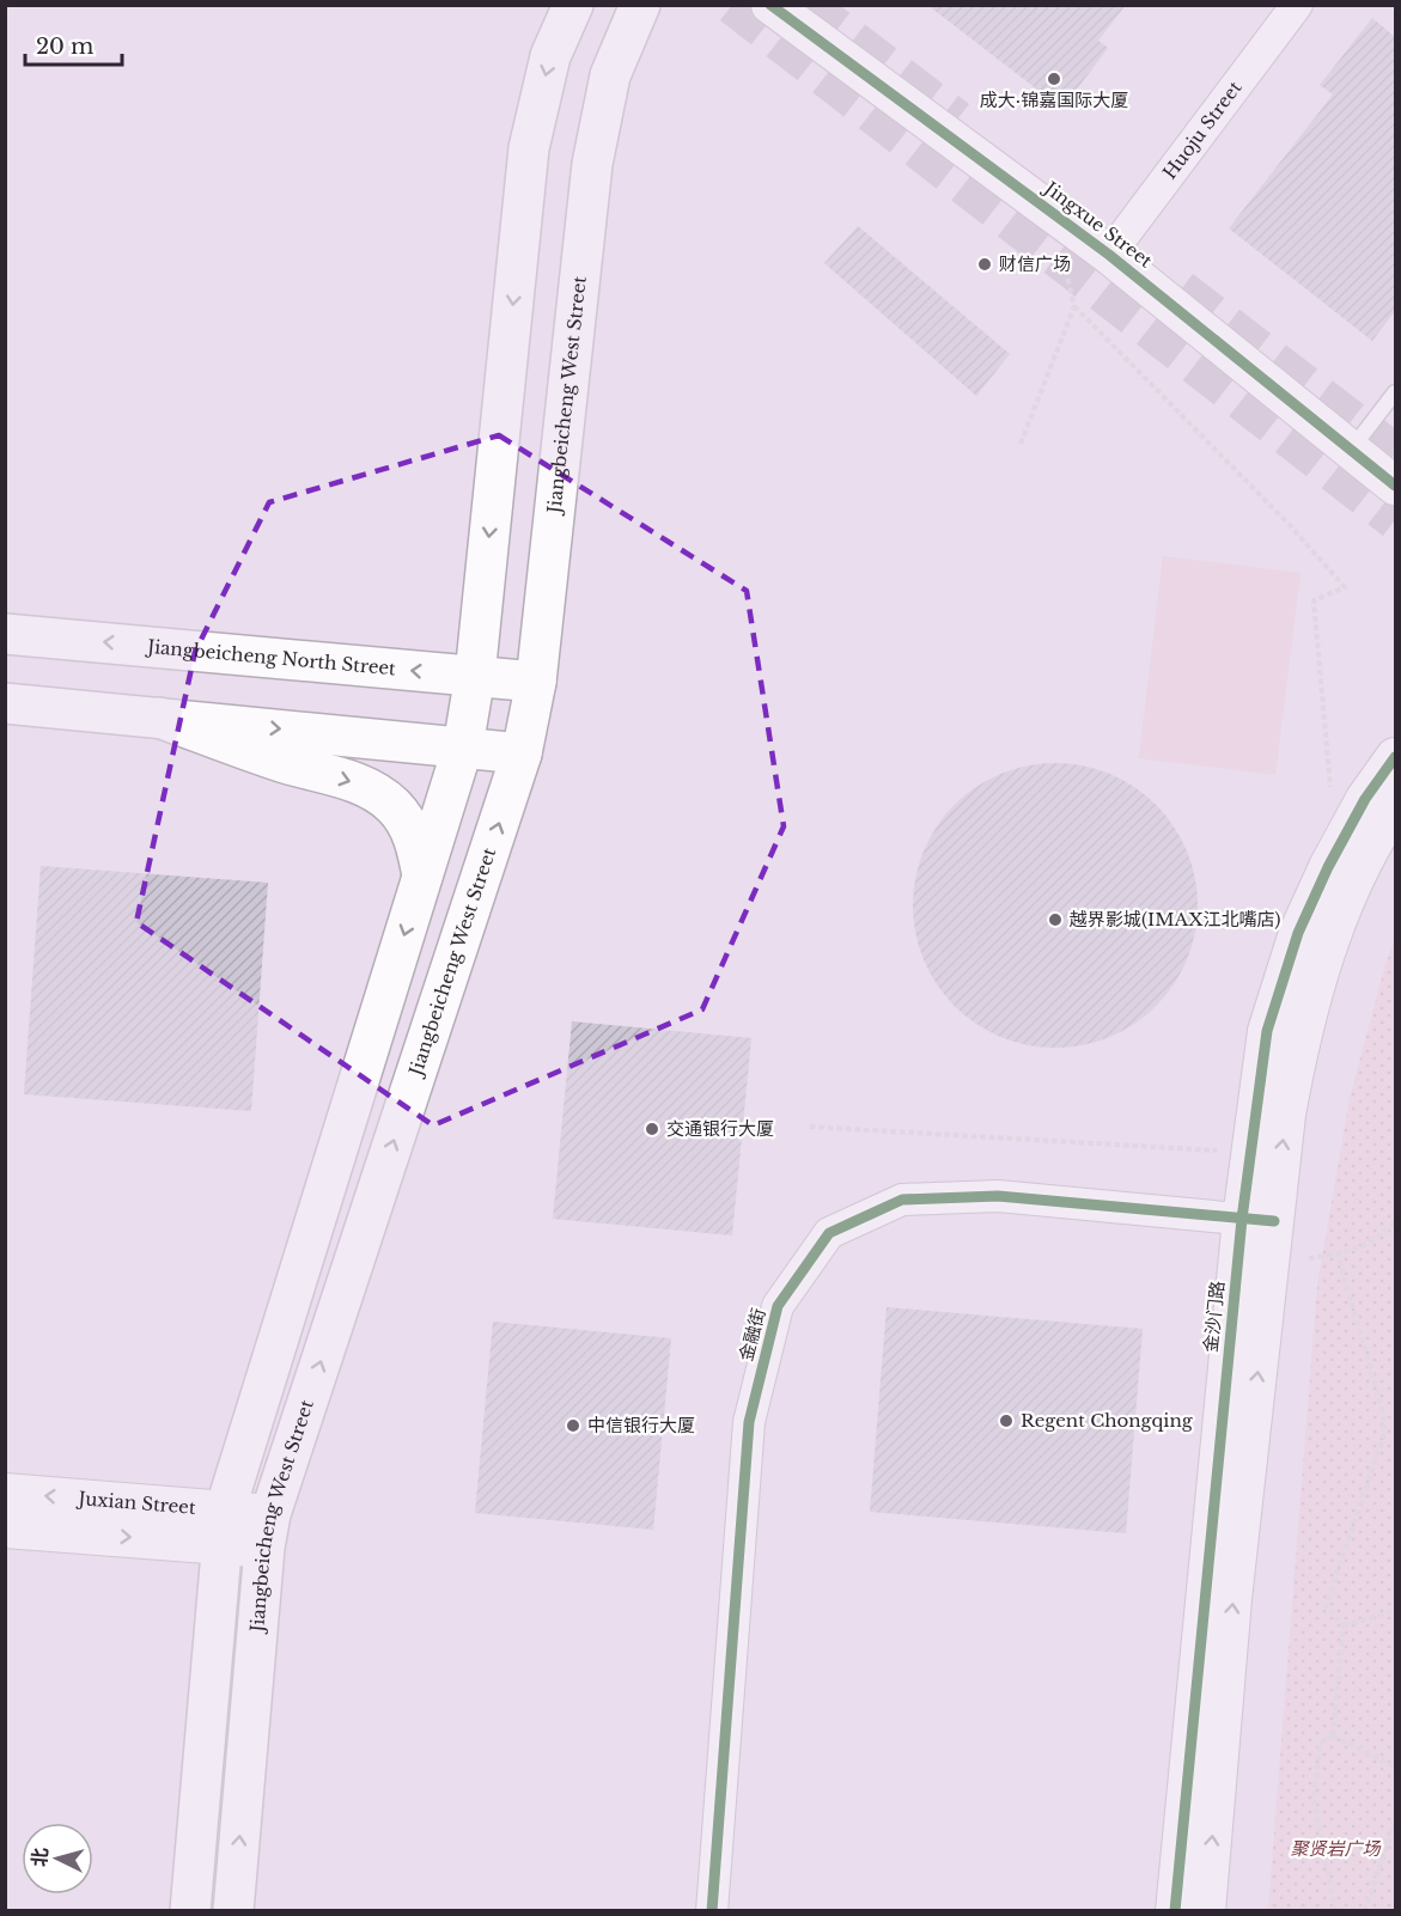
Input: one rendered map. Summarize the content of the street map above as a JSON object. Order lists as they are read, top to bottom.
{
  "streets": {
    "main road": ["Jiangbeicheng West Street", "Jiangbeicheng North Street"],
    "street": [
      "Huoju Street",
      "Jingxue Street",
      "金沙门路",
      "金融街",
      "Juxian Street"
    ]
  },
  "crossings": [
    ["Huoju Street", "Jingxue Street"],
    ["Jiangbeicheng West Street", "Jiangbeicheng North Street"],
    ["Jiangbeicheng West Street", "Juxian Street"],
    ["金沙门路", "金融街"]
  ],
  "parks": ["聚贤岩广场"],
  "places": [
    "成大·锦嘉国际大厦",
    "财信广场",
    "越界影城(IMAX江北嘴店)",
    "交通银行大厦",
    "Regent Chongqing",
    "中信银行大厦"
  ],
  "scale_bar": "20 m",
  "north": "left"
}
